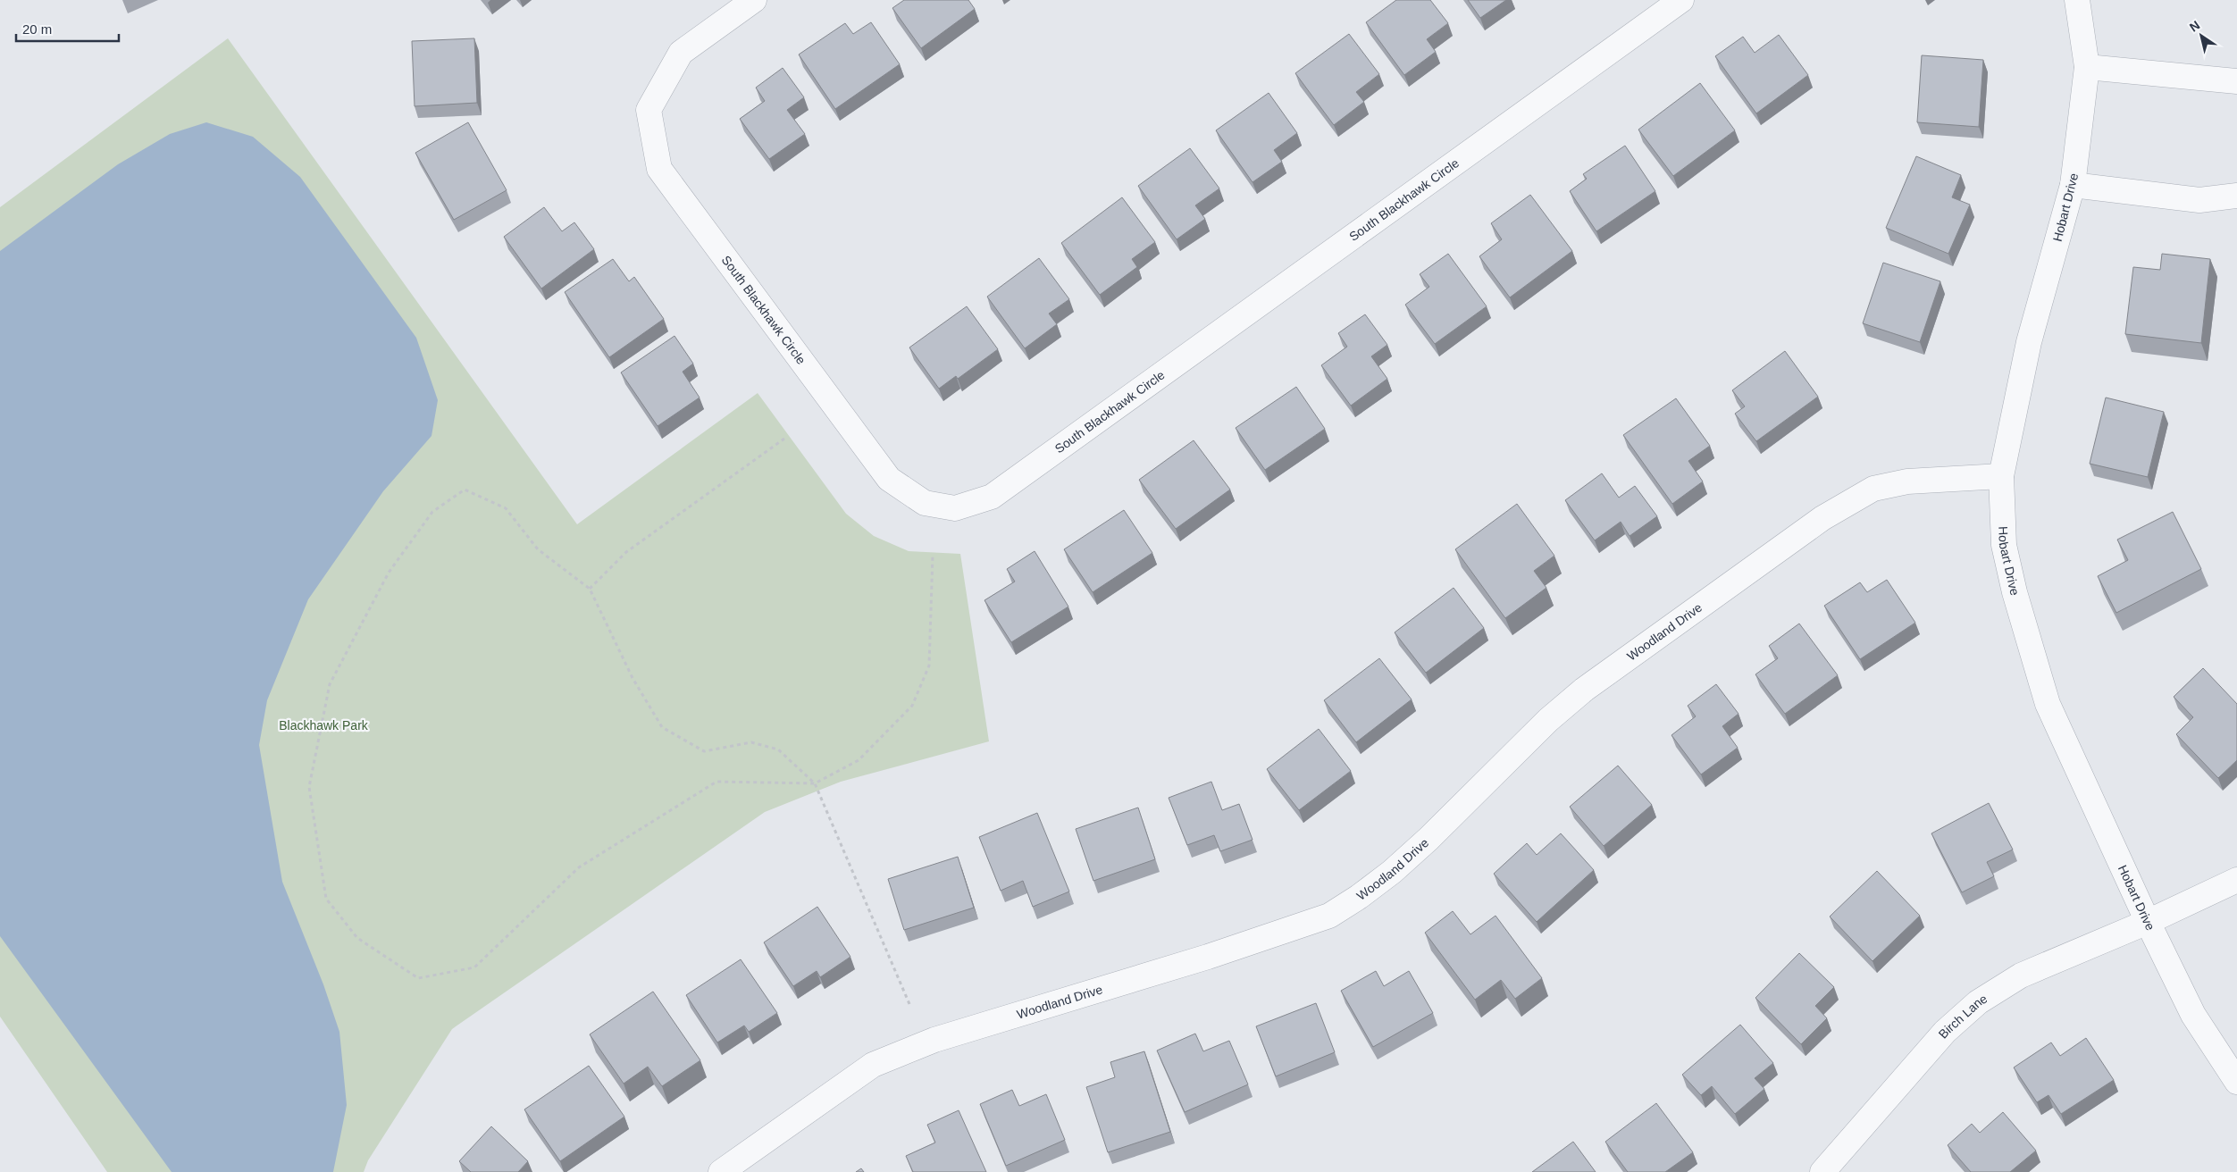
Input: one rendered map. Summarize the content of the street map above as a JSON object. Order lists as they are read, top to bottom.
{
  "streets": {
    "street": [
      "South Blackhawk Circle",
      "Hobart Drive",
      "Woodland Drive",
      "Birch Lane"
    ]
  },
  "crossings": [
    ["Hobart Drive", "Woodland Drive"],
    ["Hobart Drive", "Birch Lane"]
  ],
  "parks": ["Blackhawk Park"],
  "scale_bar": "20 m",
  "north": "top left"
}
